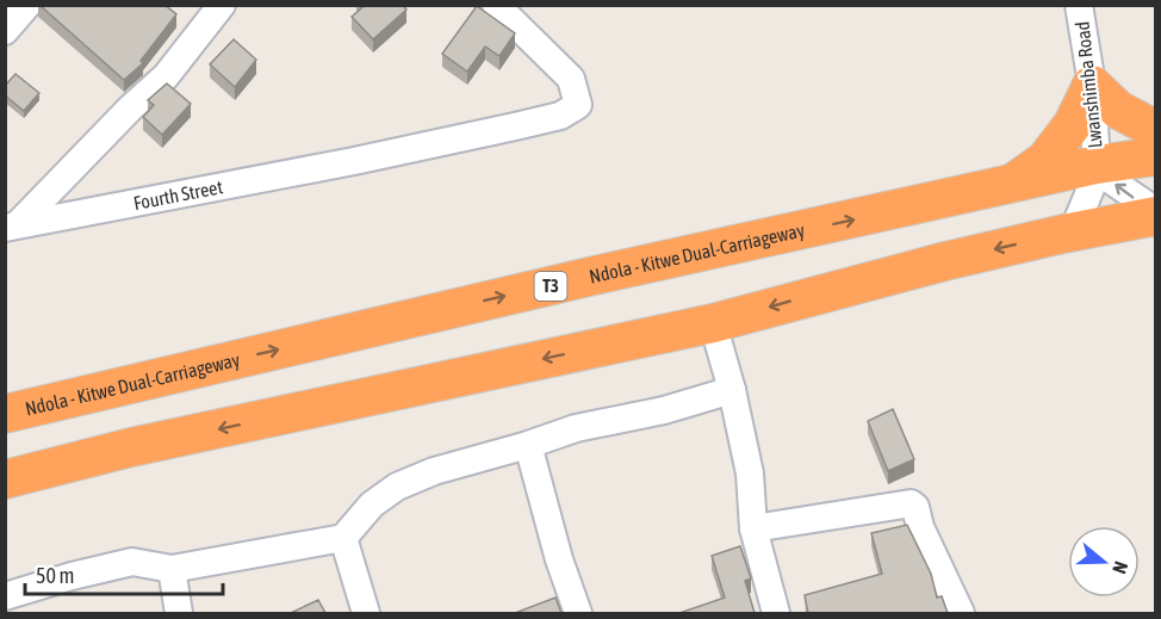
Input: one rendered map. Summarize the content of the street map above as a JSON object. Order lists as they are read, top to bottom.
{
  "streets": {
    "highway": ["Ndola - Kitwe Dual-Carriageway", "T3"],
    "street": ["Lwanshimba Road", "Fourth Street"]
  },
  "crossings": [
    ["Lwanshimba Road", "Ndola - Kitwe Dual-Carriageway"],
    ["Lwanshimba Road", "T3"],
    ["Ndola - Kitwe Dual-Carriageway", "T3"]
  ],
  "scale_bar": "50 m",
  "north": "right"
}
